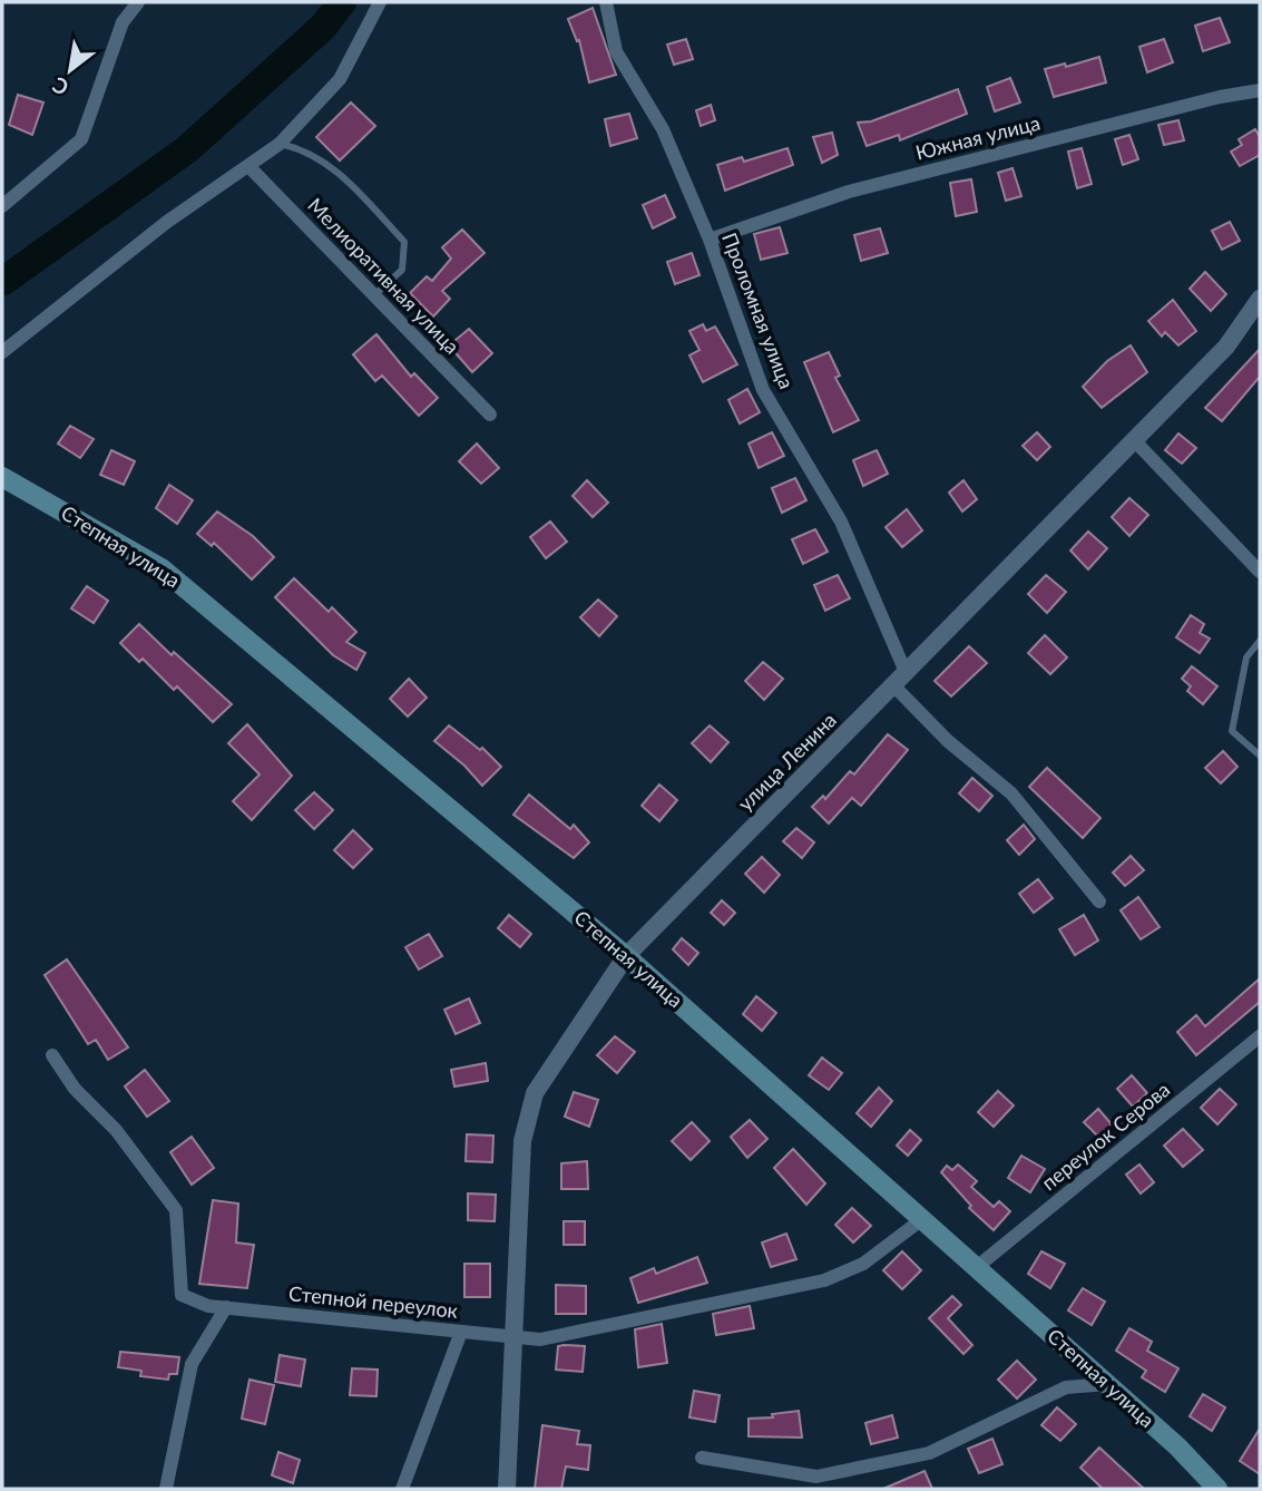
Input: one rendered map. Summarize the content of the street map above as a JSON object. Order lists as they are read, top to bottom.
{
  "streets": {
    "main road": ["Степная улица"],
    "street": [
      "Южная улица",
      "Мелиоративная улица",
      "Проломная улица",
      "улица Ленина",
      "переулок Серова",
      "Степной переулок"
    ]
  },
  "crossings": [
    ["Южная улица", "Проломная улица"],
    ["Проломная улица", "улица Ленина"],
    ["Степная улица", "улица Ленина"],
    ["Степная улица", "переулок Серова"],
    ["улица Ленина", "Степной переулок"]
  ],
  "north": "bottom left"
}
